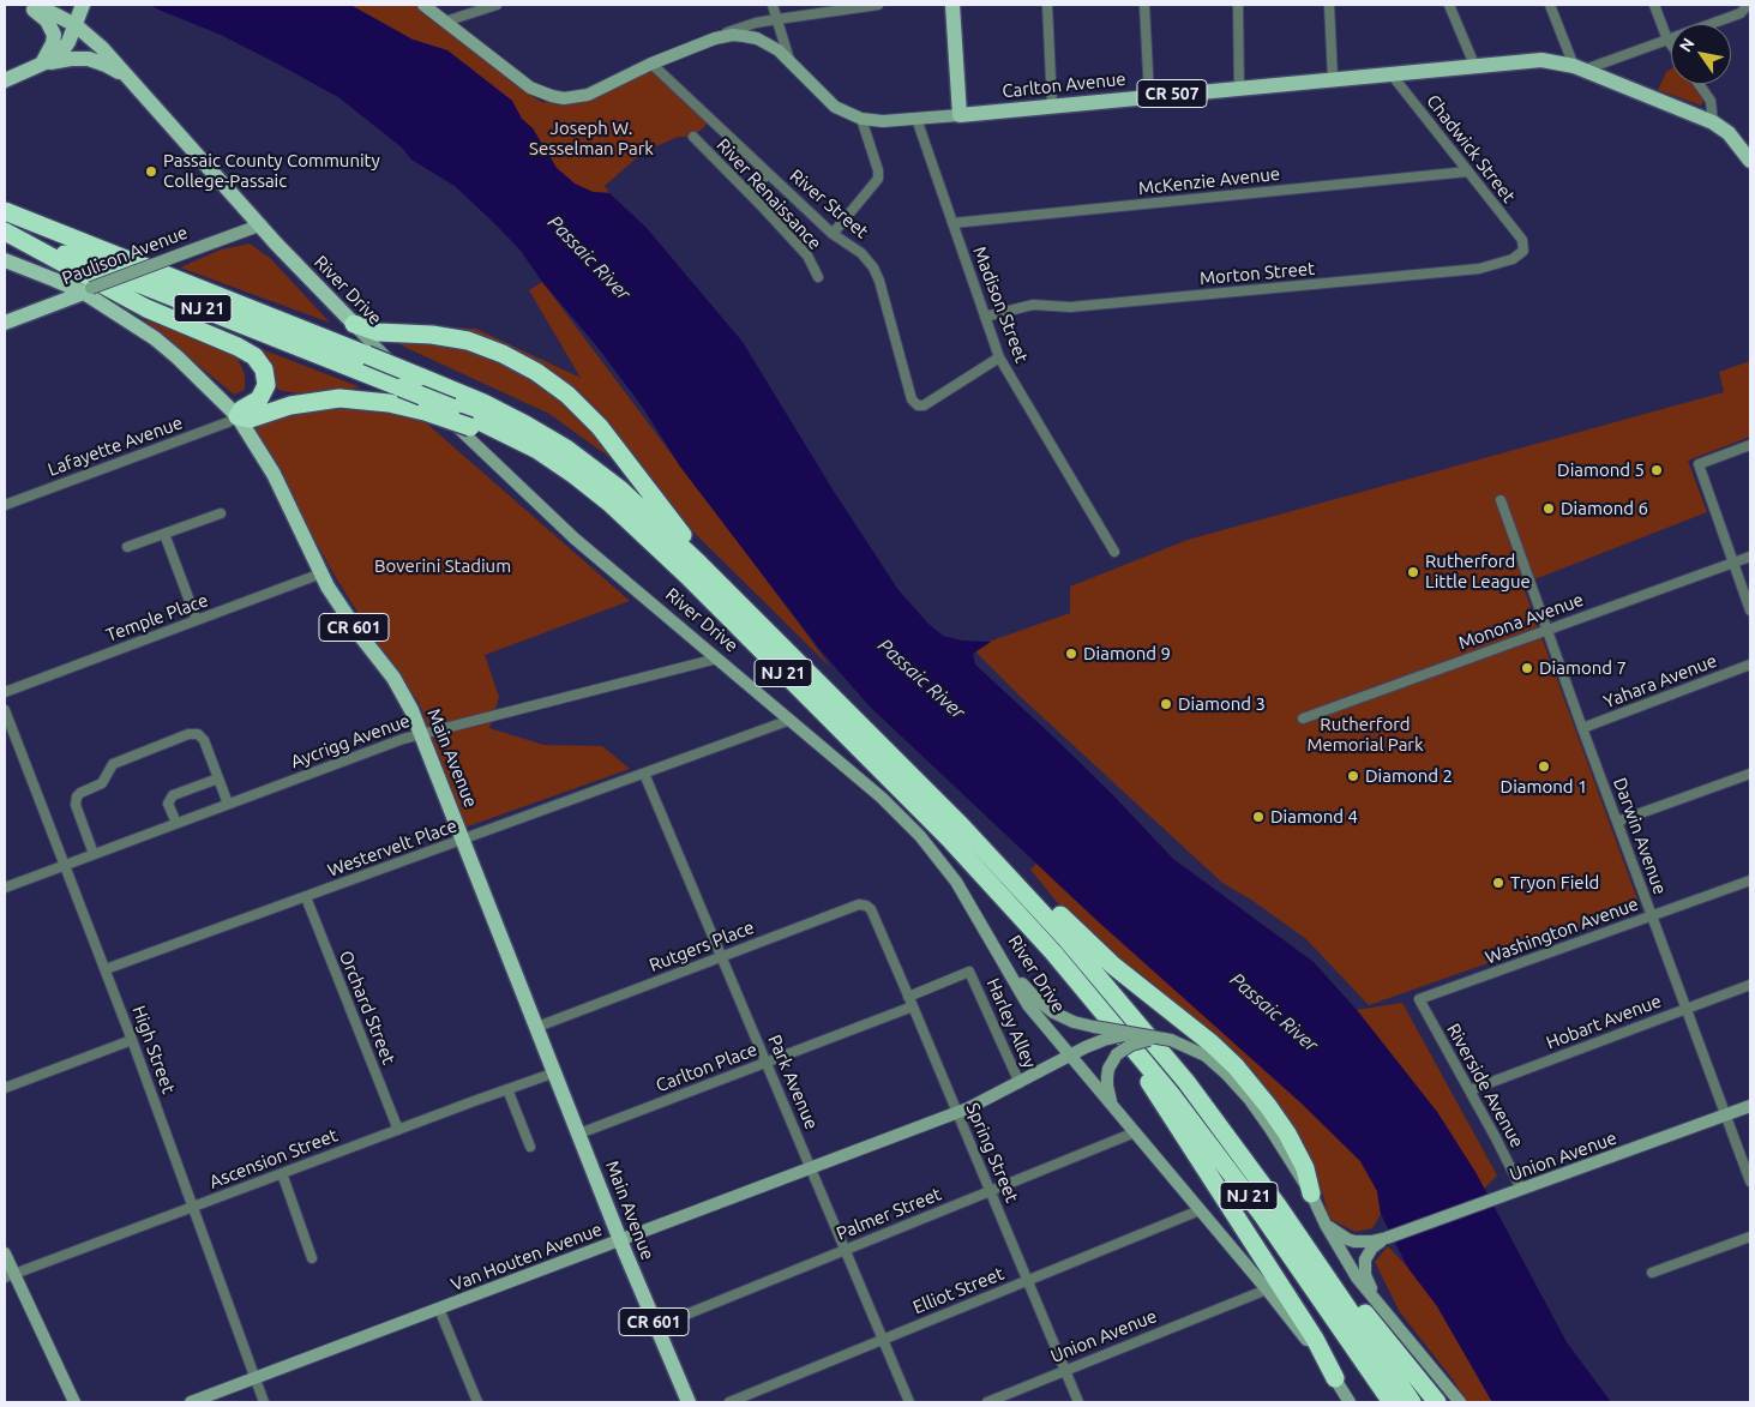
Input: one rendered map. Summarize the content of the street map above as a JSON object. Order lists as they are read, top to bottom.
{
  "streets": {
    "highway": ["NJ 21"],
    "main road": [
      "Carlton Avenue",
      "CR 507",
      "Paulison Avenue",
      "River Drive",
      "CR 601",
      "Main Avenue",
      "Union Avenue",
      "Van Houten Avenue"
    ],
    "street": [
      "Chadwick Street",
      "McKenzie Avenue",
      "River Renaissance",
      "River Street",
      "Morton Street",
      "Madison Street",
      "Lafayette Avenue",
      "Temple Place",
      "Monona Avenue",
      "Yahara Avenue",
      "Aycrigg Avenue",
      "Darwin Avenue",
      "Westervelt Place",
      "Washington Avenue",
      "Rutgers Place",
      "Orchard Street",
      "Hobart Avenue",
      "Harley Alley",
      "High Street",
      "Carlton Place",
      "Park Avenue",
      "Riverside Avenue",
      "Spring Street",
      "Ascension Street",
      "Palmer Street",
      "Elliot Street"
    ]
  },
  "crossings": [
    ["Carlton Avenue", "Chadwick Street"],
    ["Carlton Avenue", "River Street"],
    ["Carlton Avenue", "Madison Street"],
    ["Chadwick Street", "McKenzie Avenue"],
    ["Chadwick Street", "Morton Street"],
    ["McKenzie Avenue", "Madison Street"],
    ["River Street", "Madison Street"],
    ["Paulison Avenue", "River Drive"],
    ["Paulison Avenue", "Main Avenue"],
    ["Morton Street", "Madison Street"],
    ["River Drive", "Aycrigg Avenue"],
    ["River Drive", "Westervelt Place"],
    ["River Drive", "Union Avenue"],
    ["River Drive", "Palmer Street"],
    ["River Drive", "Van Houten Avenue"],
    ["River Drive", "Elliot Street"],
    ["Lafayette Avenue", "Main Avenue"],
    ["Temple Place", "Main Avenue"],
    ["Monona Avenue", "Darwin Avenue"],
    ["Yahara Avenue", "Darwin Avenue"],
    ["Aycrigg Avenue", "Main Avenue"],
    ["Aycrigg Avenue", "High Street"],
    ["Main Avenue", "Westervelt Place"],
    ["Main Avenue", "Rutgers Place"],
    ["Main Avenue", "Carlton Place"],
    ["Main Avenue", "Ascension Street"],
    ["Main Avenue", "Palmer Street"],
    ["Main Avenue", "Van Houten Avenue"],
    ["Darwin Avenue", "Washington Avenue"],
    ["Darwin Avenue", "Hobart Avenue"],
    ["Darwin Avenue", "Union Avenue"],
    ["Westervelt Place", "Orchard Street"],
    ["Westervelt Place", "High Street"],
    ["Westervelt Place", "Park Avenue"],
    ["Washington Avenue", "Riverside Avenue"],
    ["Rutgers Place", "Park Avenue"],
    ["Rutgers Place", "Spring Street"],
    ["Orchard Street", "Ascension Street"],
    ["Hobart Avenue", "Riverside Avenue"],
    ["Harley Alley", "Spring Street"],
    ["Harley Alley", "Van Houten Avenue"],
    ["High Street", "Ascension Street"],
    ["High Street", "Van Houten Avenue"],
    ["Carlton Place", "Park Avenue"],
    ["Carlton Place", "Spring Street"],
    ["Park Avenue", "Palmer Street"],
    ["Park Avenue", "Van Houten Avenue"],
    ["Park Avenue", "Elliot Street"],
    ["Riverside Avenue", "Union Avenue"],
    ["Spring Street", "Union Avenue"],
    ["Spring Street", "Palmer Street"],
    ["Spring Street", "Van Houten Avenue"],
    ["Spring Street", "Elliot Street"]
  ],
  "water": ["Passaic River"],
  "parks": ["Joseph W. Sesselman Park", "Boverini Stadium", "Rutherford Memorial Park"],
  "places": [
    "Passaic County Community College-Passaic",
    "Diamond 5",
    "Diamond 6",
    "Rutherford Little League",
    "Diamond 9",
    "Diamond 7",
    "Diamond 3",
    "Diamond 1",
    "Diamond 2",
    "Diamond 4",
    "Tryon Field"
  ],
  "north": "top left"
}
